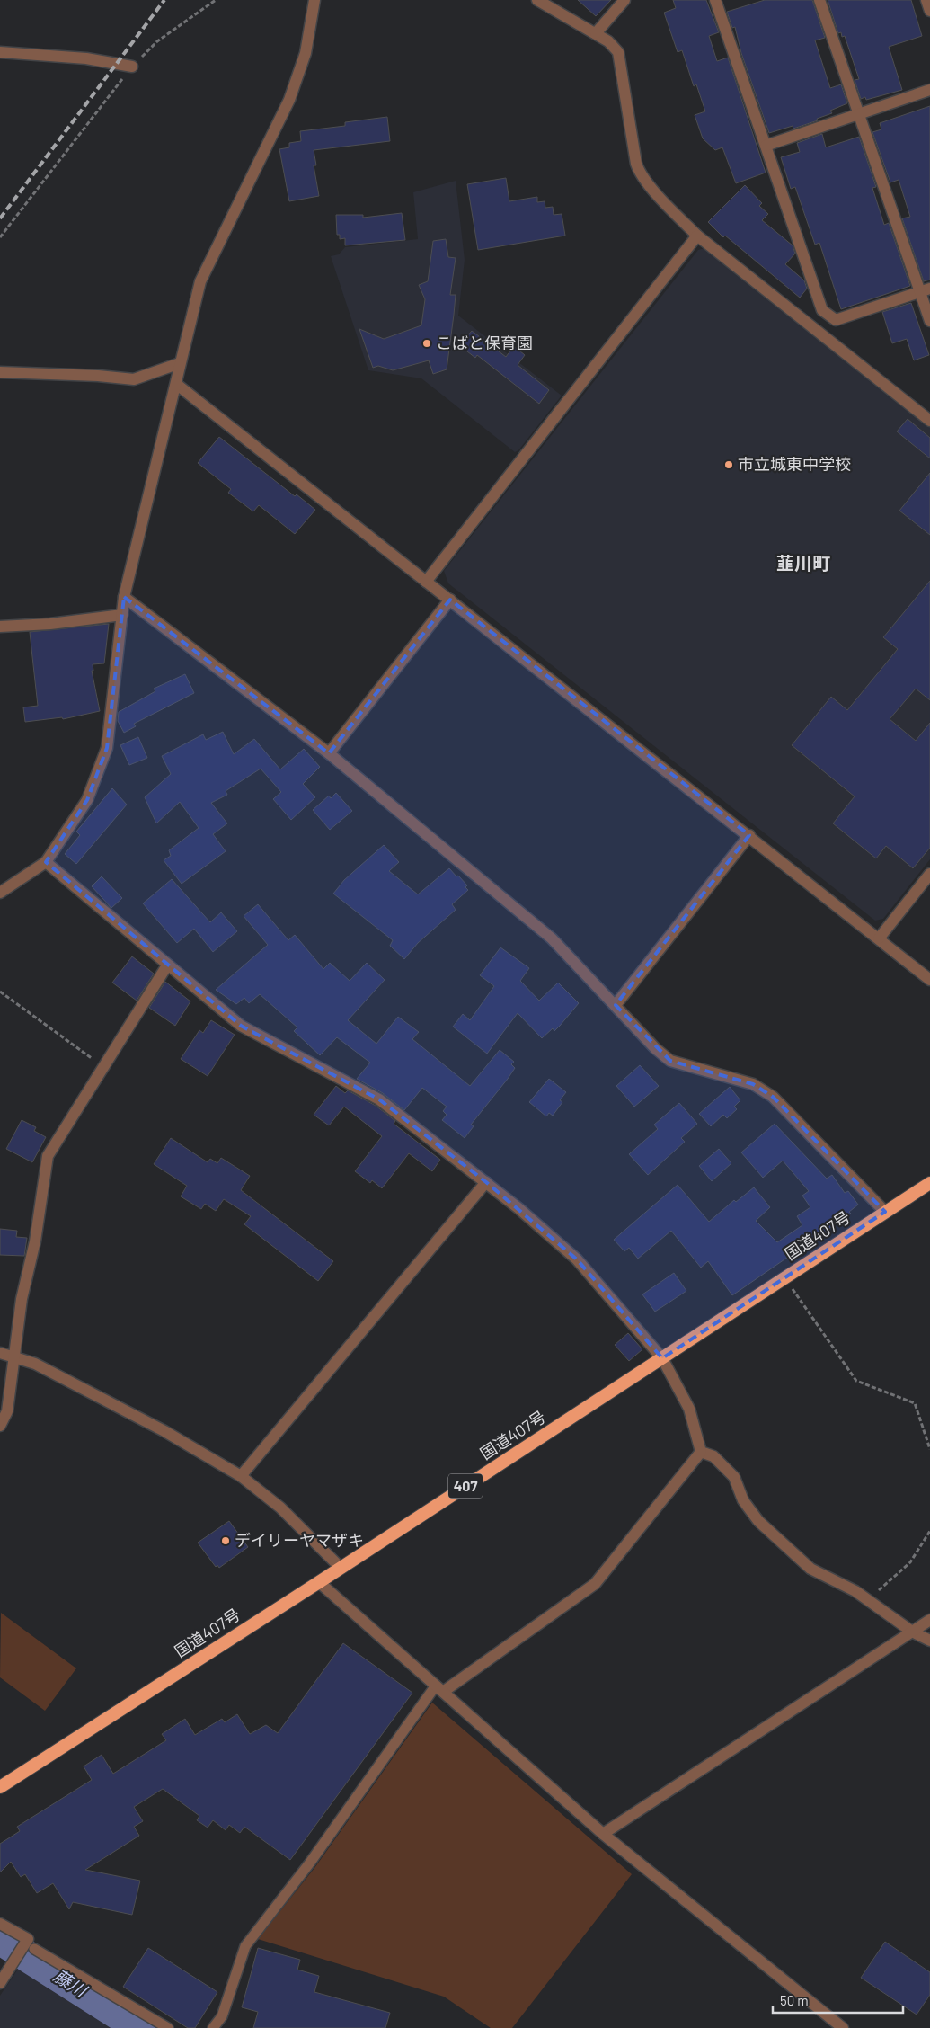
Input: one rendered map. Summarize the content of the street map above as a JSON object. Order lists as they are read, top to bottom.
{
  "streets": {
    "highway": ["国道407号", "407"]
  },
  "districts": ["韮川町"],
  "water": ["藤川"],
  "places": ["こばと保育園", "市立城東中学校", "デイリーヤマザキ"],
  "scale_bar": "50 m"
}
